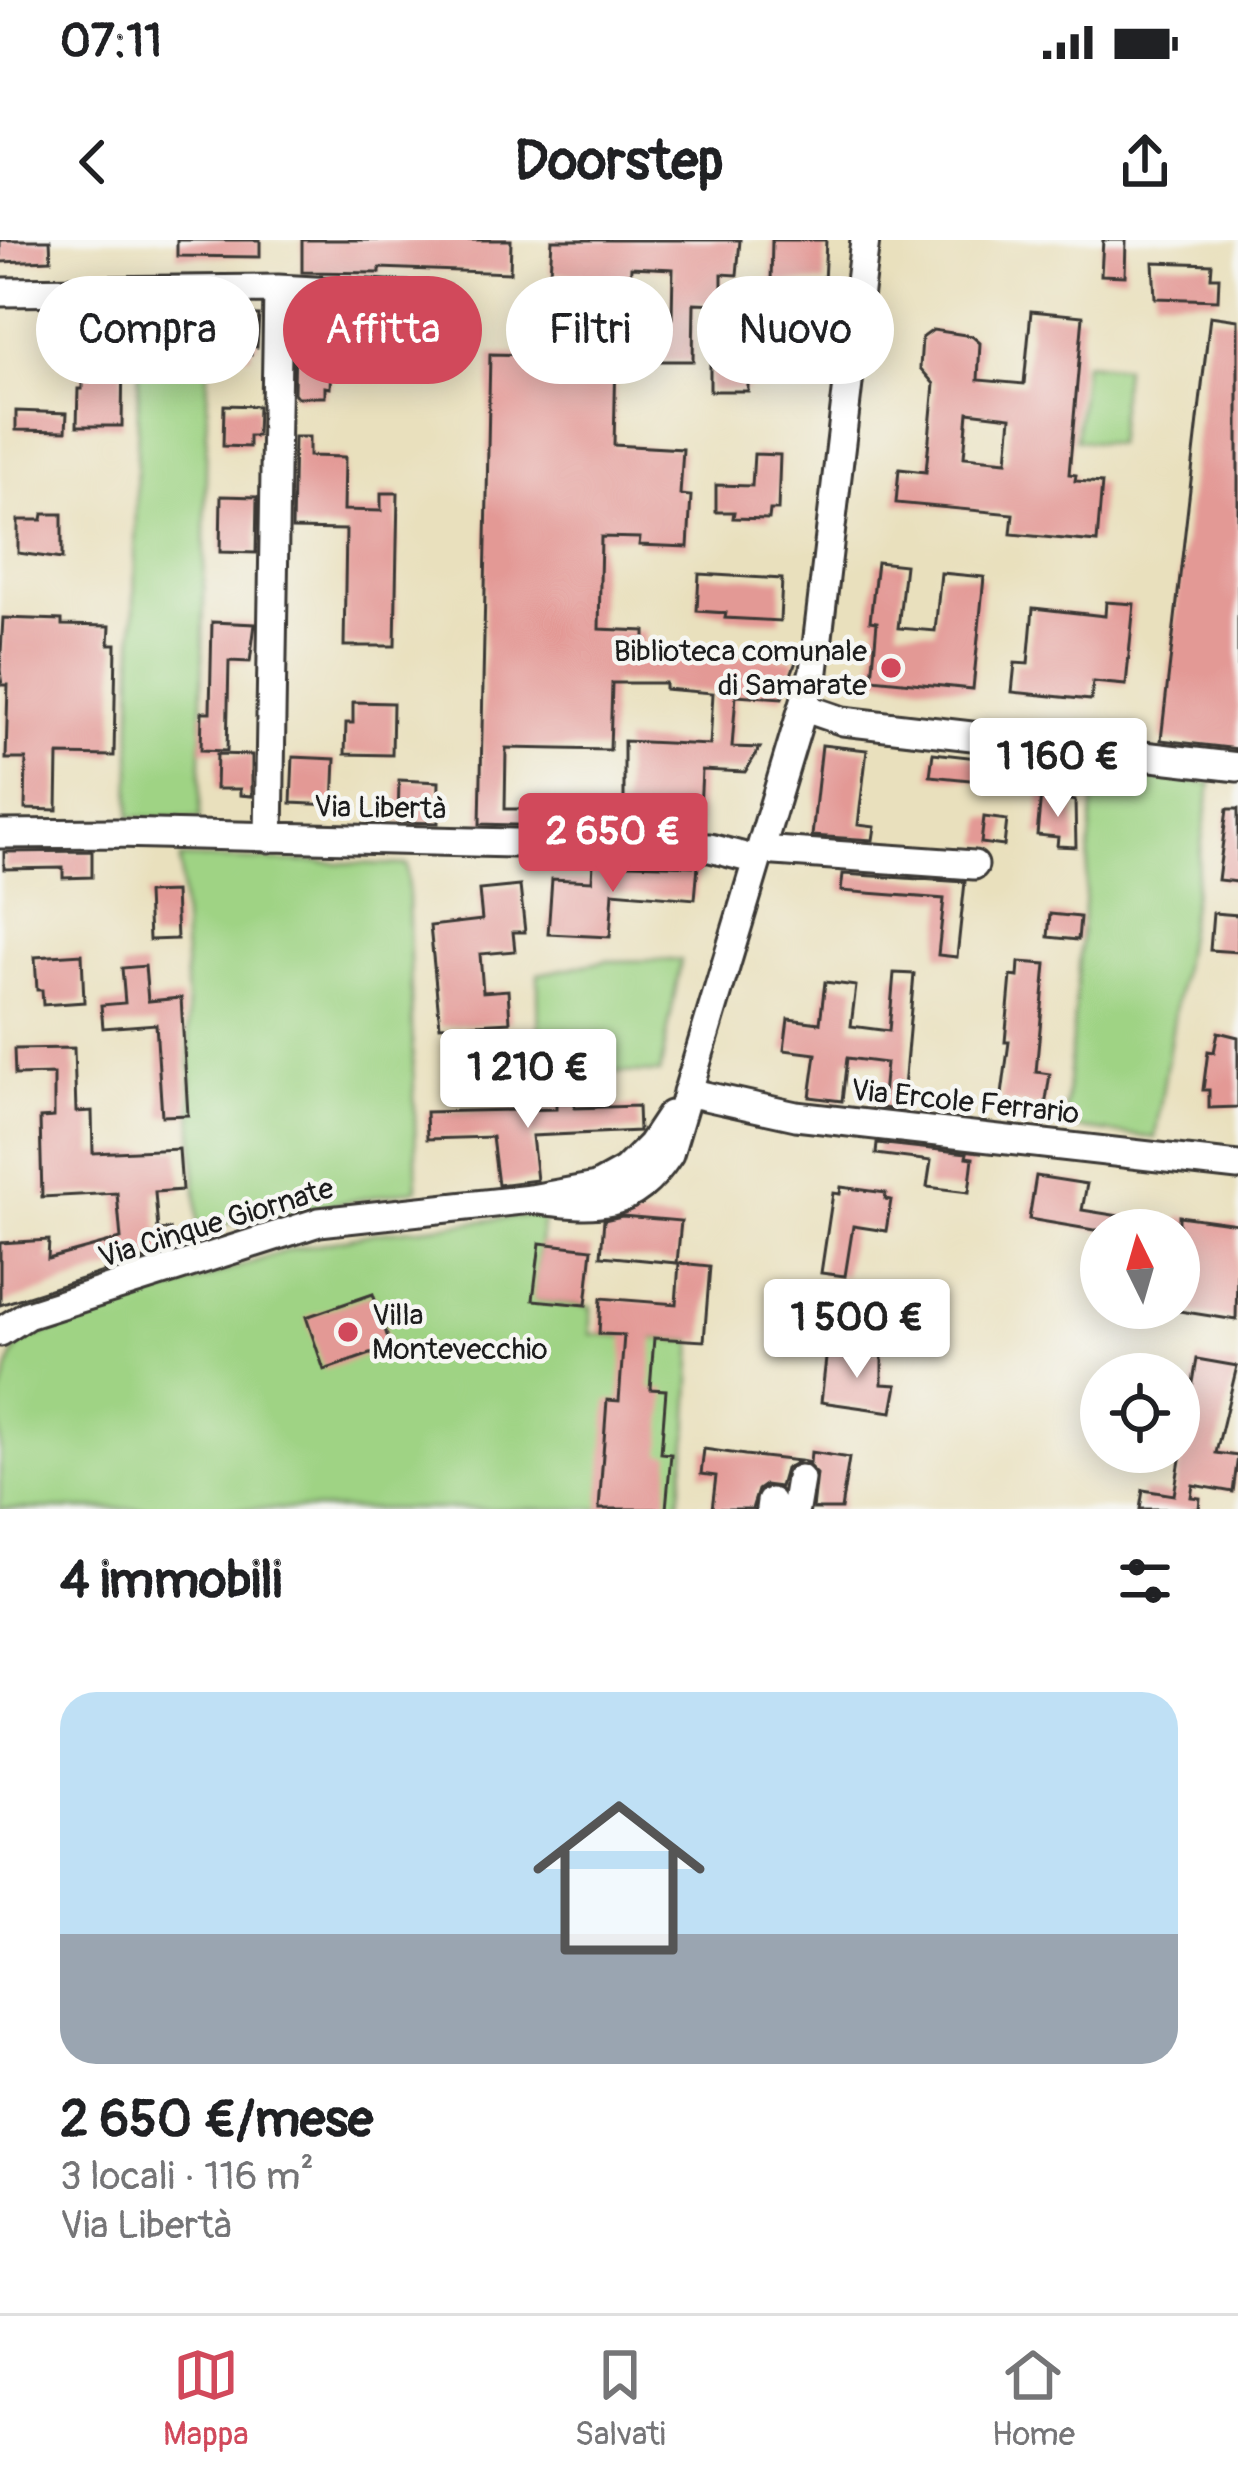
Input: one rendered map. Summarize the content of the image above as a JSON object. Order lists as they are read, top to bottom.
{
  "streets": {
    "street": ["Via Libertà", "Via Ercole Ferrario", "Via Cinque Giornate"]
  },
  "crossings": [
    ["Via Libertà", "Via Cinque Giornate"],
    ["Via Ercole Ferrario", "Via Cinque Giornate"]
  ],
  "places": ["Biblioteca comunale di Samarate", "Villa Montevecchio"],
  "north": "top",
  "page": {
    "status": "07:11",
    "header": "Doorstep",
    "chip": [
      "Compra",
      "Affitta",
      "Filtri",
      "Nuovo"
    ],
    "price": [
      "1 160 €",
      "2 650 €",
      "1 210 €",
      "1 500 €"
    ],
    "heading": "4 immobili",
    "list": [
      {
        "name": "2 650 €/mese",
        "note": "3 locali · 116 m² · Via Libertà"
      }
    ],
    "tabs": ["Mappa", "Salvati", "Home"]
  }
}
